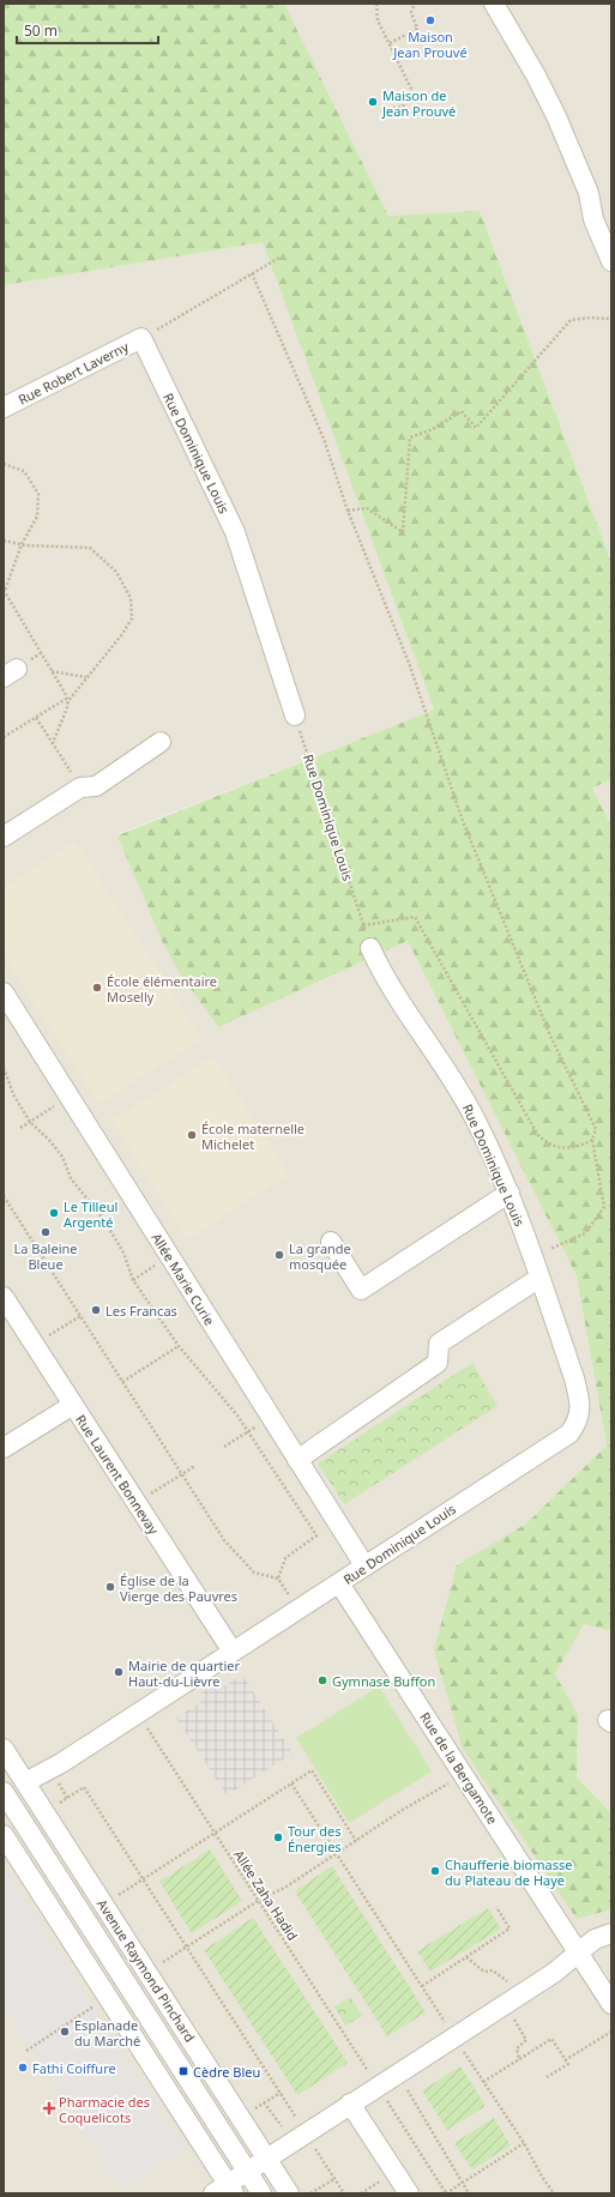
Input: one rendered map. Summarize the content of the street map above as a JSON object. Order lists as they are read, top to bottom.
{
  "streets": {
    "street": [
      "Rue Robert Laverny",
      "Rue Dominique Louis",
      "Allée Marie Curie",
      "Rue Laurent Bonnevay",
      "Rue de la Bergamote",
      "Avenue Raymond Pinchard"
    ],
    "path": ["Allée Zaha Hadid"]
  },
  "crossings": [
    ["Rue Robert Laverny", "Rue Dominique Louis"],
    ["Rue Dominique Louis", "Allée Marie Curie"],
    ["Rue Dominique Louis", "Rue Laurent Bonnevay"],
    ["Rue Dominique Louis", "Rue de la Bergamote"],
    ["Rue Dominique Louis", "Allée Zaha Hadid"],
    ["Rue Dominique Louis", "Avenue Raymond Pinchard"]
  ],
  "places": {
    "other": [
      "Maison Jean Prouvé",
      "Maison de Jean Prouvé",
      "École élémentaire Moselly",
      "École maternelle Michelet",
      "Le Tilleul Argenté",
      "La Baleine Bleue",
      "La grande mosquée",
      "Les Francas",
      "Église de la Vierge des Pauvres",
      "Mairie de quartier Haut-du-Lièvre",
      "Gymnase Buffon",
      "Tour des Énergies",
      "Chaufferie biomasse du Plateau de Haye",
      "Esplanade du Marché",
      "Fathi Coiffure"
    ],
    "transit": ["Cèdre Bleu"],
    "health": ["Pharmacie des Coquelicots"]
  },
  "scale_bar": "50 m"
}
